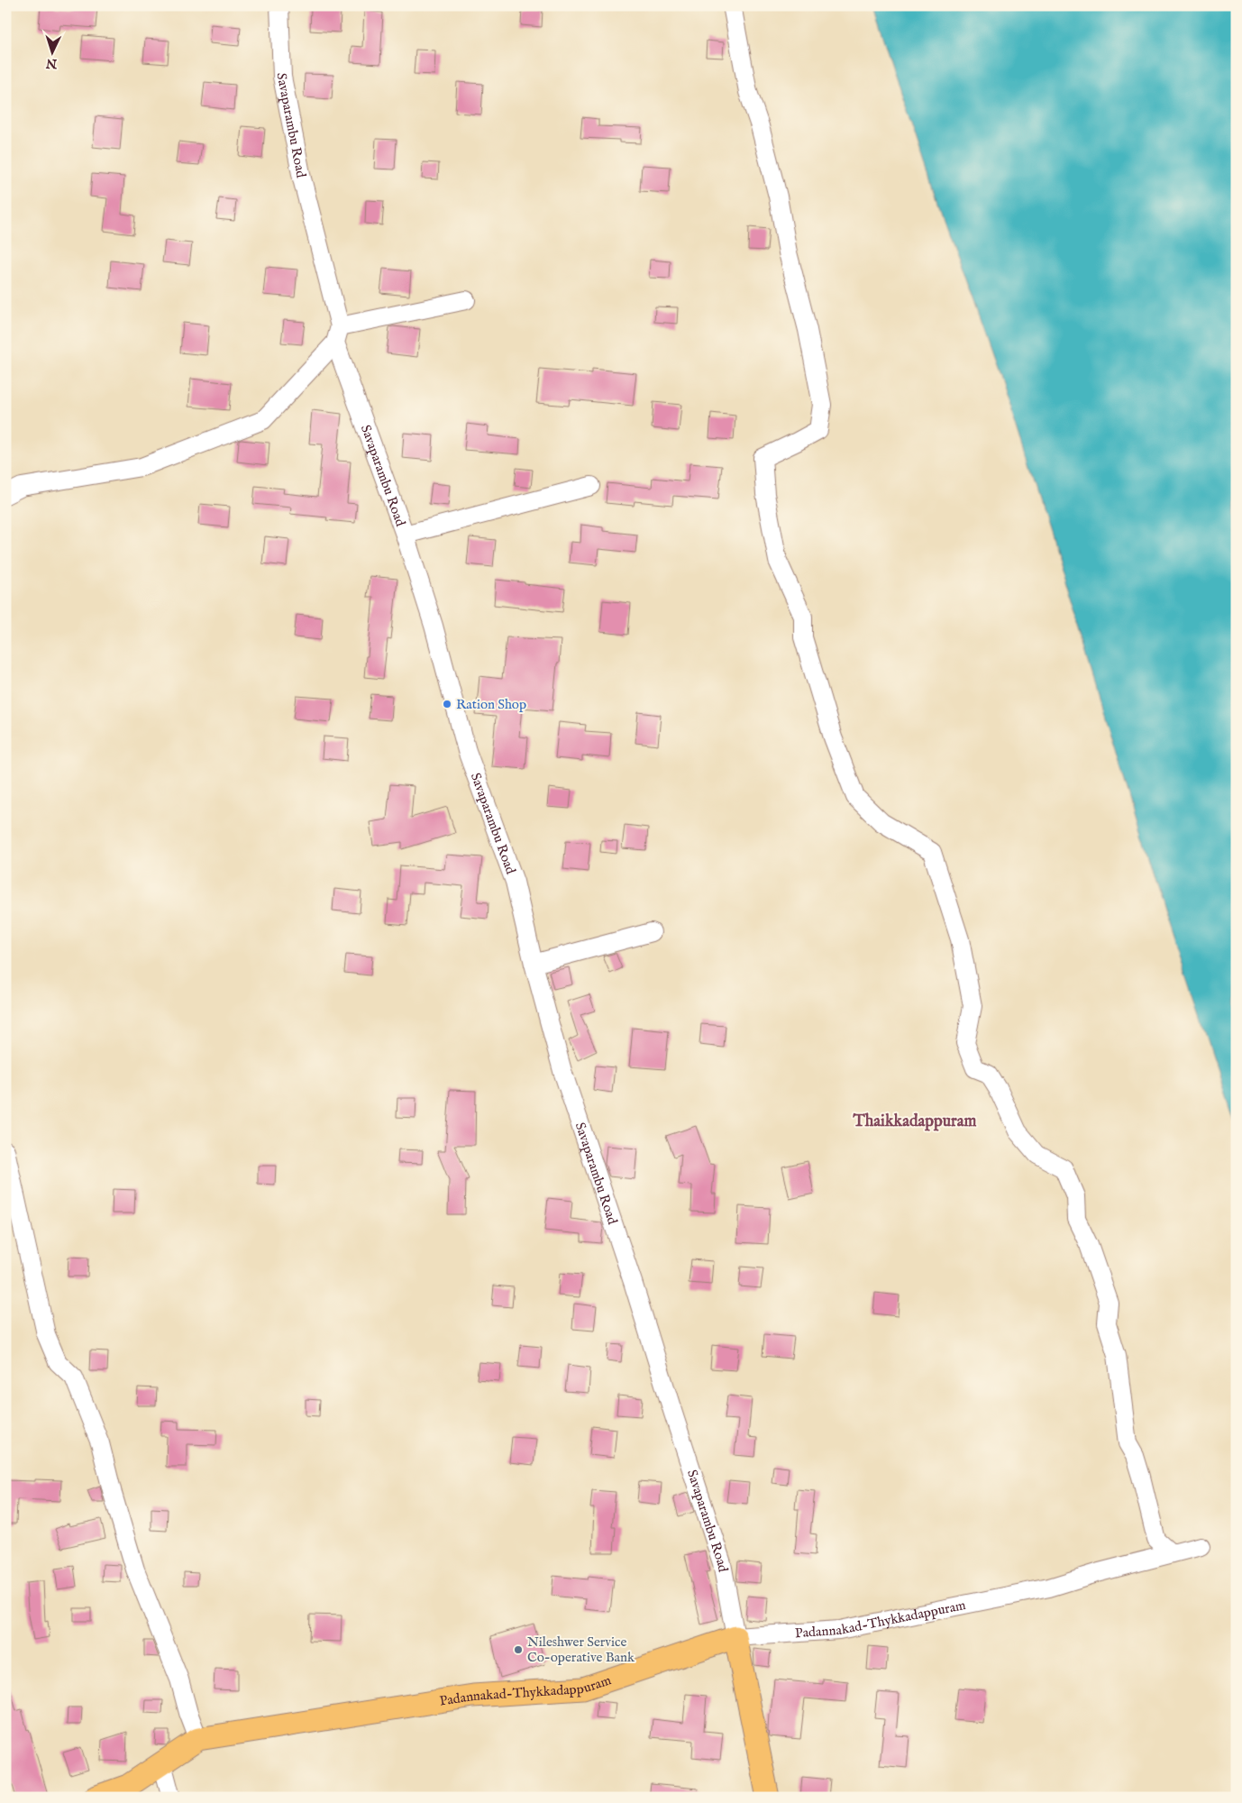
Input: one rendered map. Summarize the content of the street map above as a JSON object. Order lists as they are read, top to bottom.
{
  "streets": {
    "main road": ["Padannakad-Thykkadappuram"],
    "street": ["Savaparambu Road"]
  },
  "crossings": [
    ["Savaparambu Road", "Padannakad-Thykkadappuram"]
  ],
  "districts": ["Thaikkadappuram"],
  "places": ["Ration Shop", "Nileshwer Service Co-operative Bank"],
  "north": "bottom"
}
